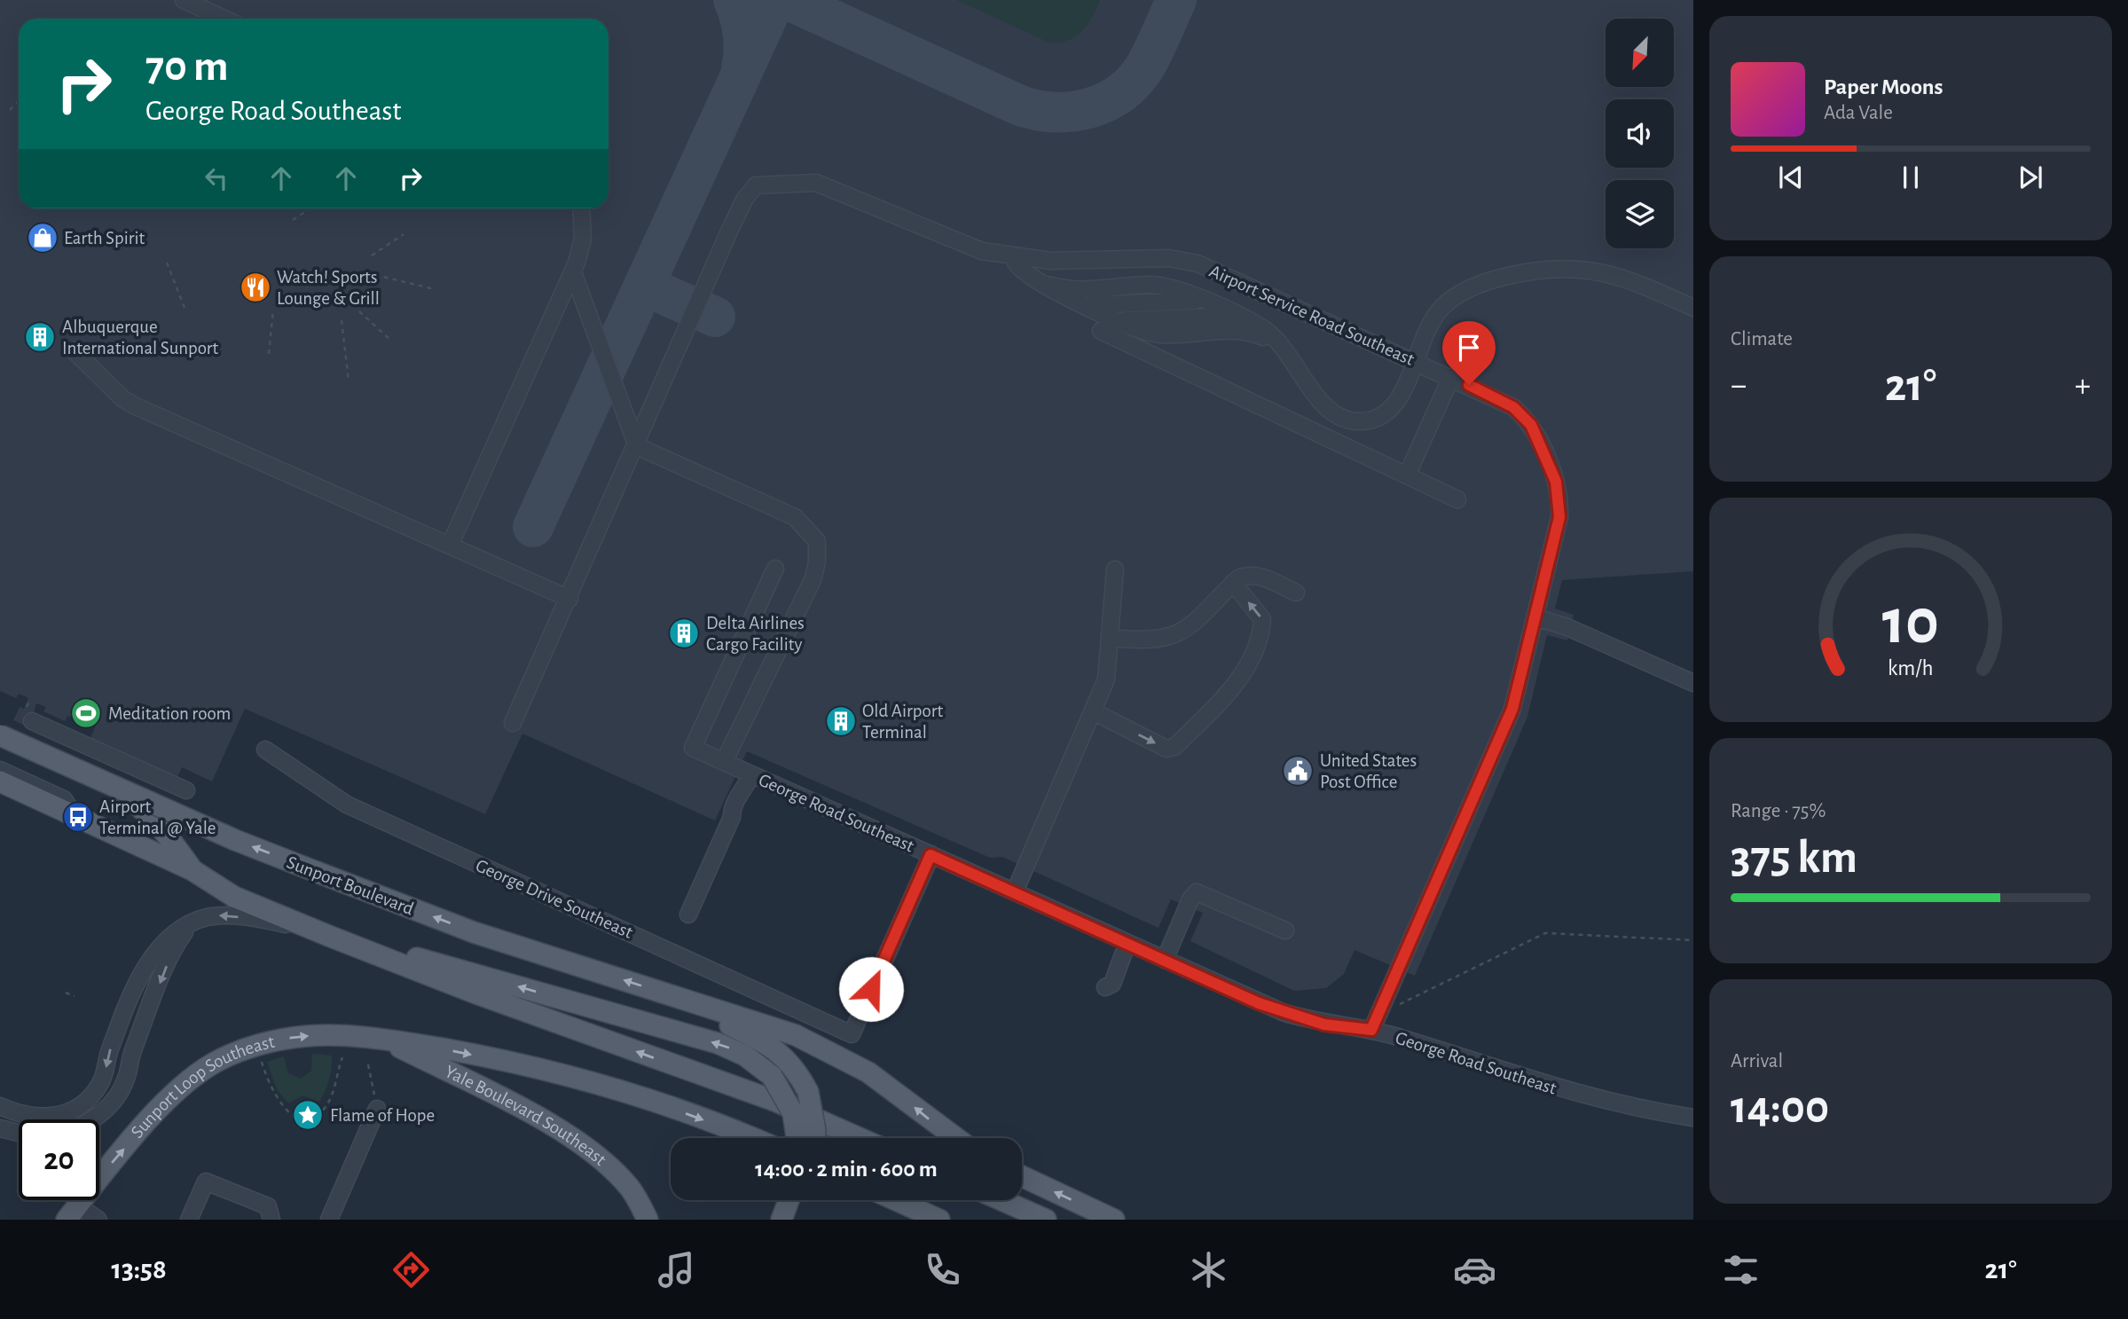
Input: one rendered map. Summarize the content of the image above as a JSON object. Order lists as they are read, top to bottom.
{
  "streets": {
    "main road": ["Sunport Boulevard", "Sunport Loop Southeast", "Yale Boulevard Southeast"],
    "street": ["Airport Service Road Southeast", "George Road Southeast", "George Drive Southeast"]
  },
  "crossings": [
    ["Airport Service Road Southeast", "George Road Southeast"],
    ["George Road Southeast", "George Drive Southeast"],
    ["Sunport Loop Southeast", "Yale Boulevard Southeast"]
  ],
  "one_way": ["Sunport Loop Southeast"],
  "places": {
    "shop": ["Earth Spirit"],
    "restaurant": ["Watch! Sports Lounge & Grill"],
    "building": ["Albuquerque International Sunport", "Delta Airlines Cargo Facility", "Old Airport Terminal"],
    "sports": ["Meditation room"],
    "public building": ["United States Post Office"],
    "bus stop": ["Airport Terminal @ Yale"],
    "place": ["Flame of Hope"]
  },
  "north": "bottom left",
  "page": {
    "turn": ["70 m", "George Road Southeast"],
    "song": ["Paper Moons", "Ada Vale"],
    "tile": [
      "Climate",
      ["Range · 75%", "375 km"],
      ["Arrival", "14:00"]
    ],
    "heat": ["−", "21°", "+"],
    "limit": "20",
    "trip": "14:00 · 2 min · 600 m",
    "tabs": ["13:58", "21°"],
    "gauge": ["10", "km/h"]
  }
}
